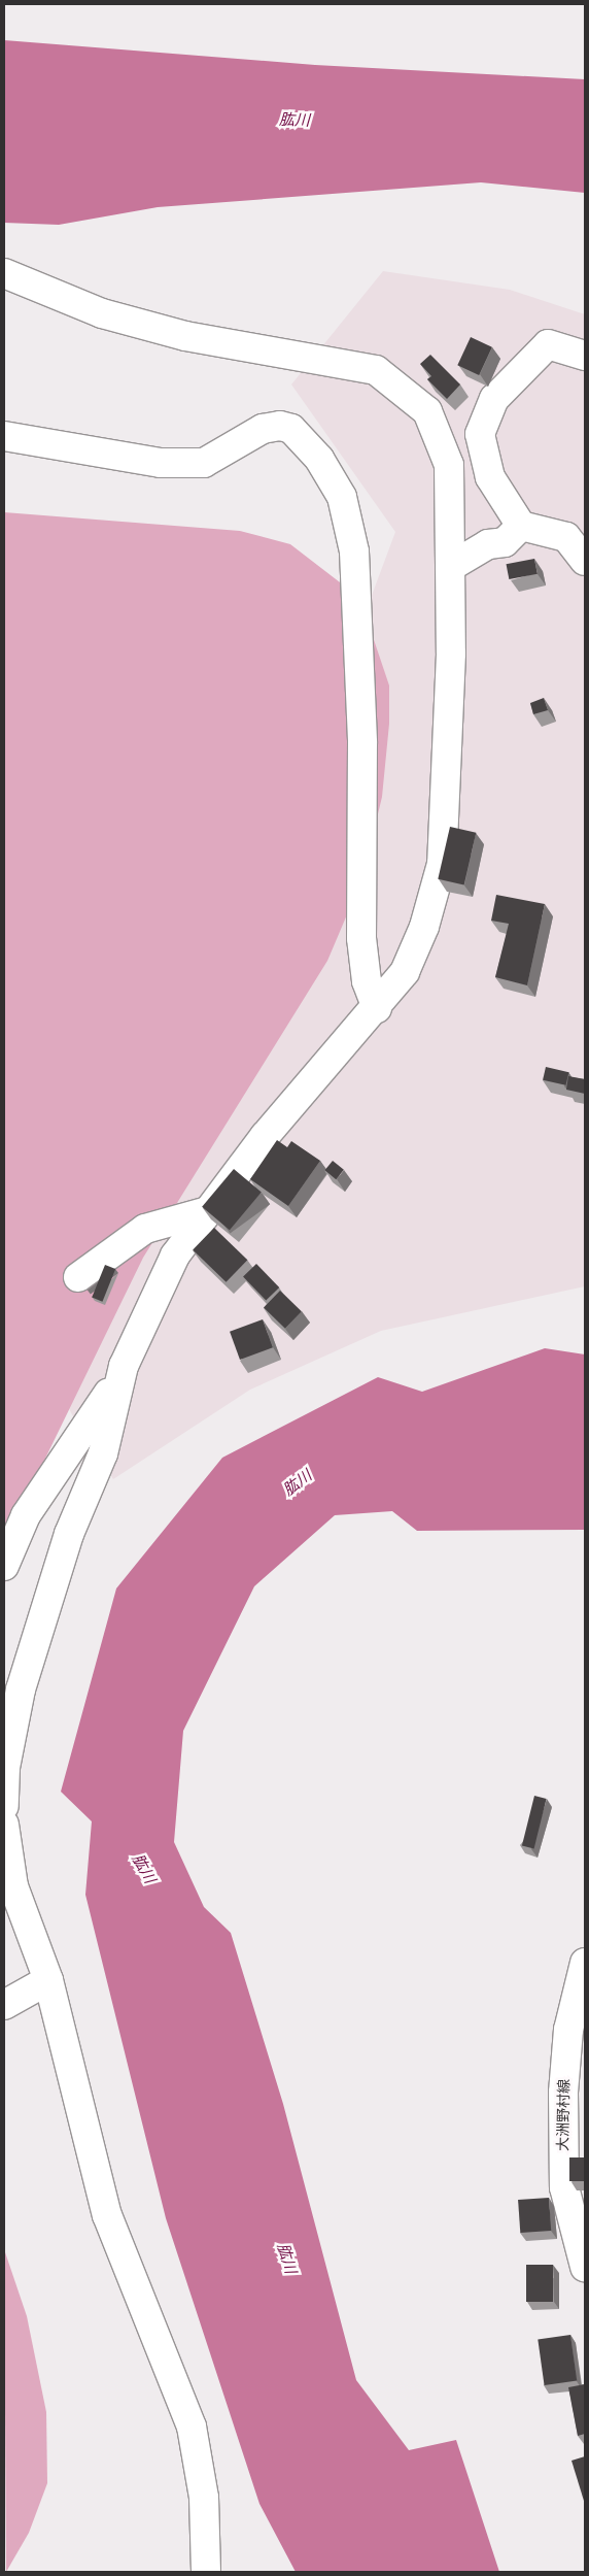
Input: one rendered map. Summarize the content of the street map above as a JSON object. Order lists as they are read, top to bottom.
{
  "streets": {
    "street": ["大洲野村線"]
  },
  "water": ["肱川"]
}
